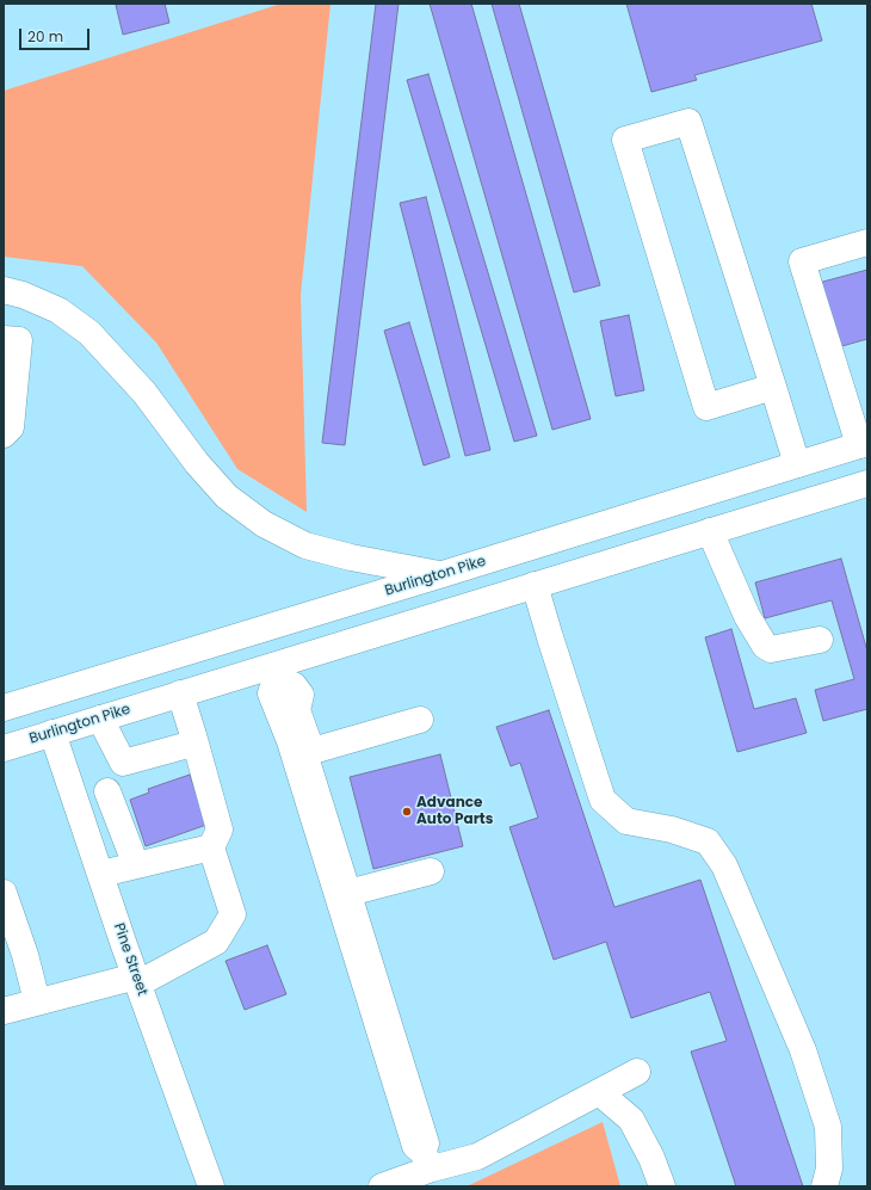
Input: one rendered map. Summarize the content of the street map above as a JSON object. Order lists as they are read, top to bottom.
{
  "streets": {
    "main road": ["Burlington Pike", "Pine Street"]
  },
  "crossings": [
    ["Burlington Pike", "Pine Street"]
  ],
  "places": ["Advance Auto Parts"],
  "scale_bar": "20 m"
}
